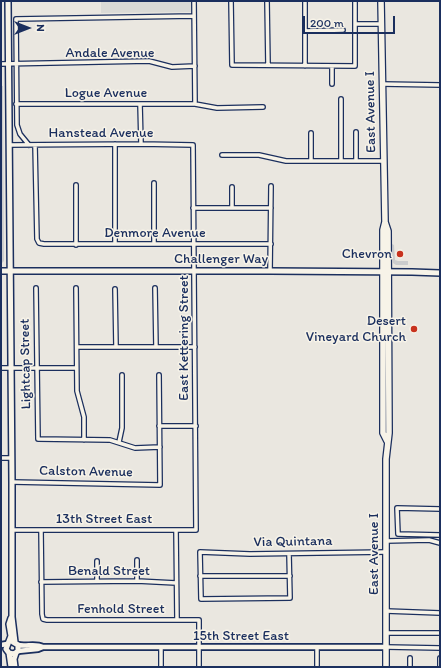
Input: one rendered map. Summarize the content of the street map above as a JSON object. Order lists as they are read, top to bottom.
{
  "streets": {
    "main road": ["East Avenue I", "Challenger Way"],
    "street": [
      "Andale Avenue",
      "Logue Avenue",
      "Hanstead Avenue",
      "Denmore Avenue",
      "East Kettering Street",
      "Lightcap Street",
      "Calston Avenue",
      "13th Street East",
      "Via Quintana",
      "Benald Street",
      "Fenhold Street",
      "15th Street East"
    ]
  },
  "crossings": [
    ["East Avenue I", "Challenger Way"],
    ["East Avenue I", "Via Quintana"],
    ["East Avenue I", "15th Street East"],
    ["Hanstead Avenue", "Denmore Avenue"],
    ["Hanstead Avenue", "East Kettering Street"],
    ["Denmore Avenue", "East Kettering Street"],
    ["Challenger Way", "East Kettering Street"],
    ["East Kettering Street", "13th Street East"],
    ["Benald Street", "Fenhold Street"],
    ["Fenhold Street", "15th Street East"]
  ],
  "places": ["Chevron", "Desert Vineyard Church"],
  "scale_bar": "200 m",
  "north": "right"
}
